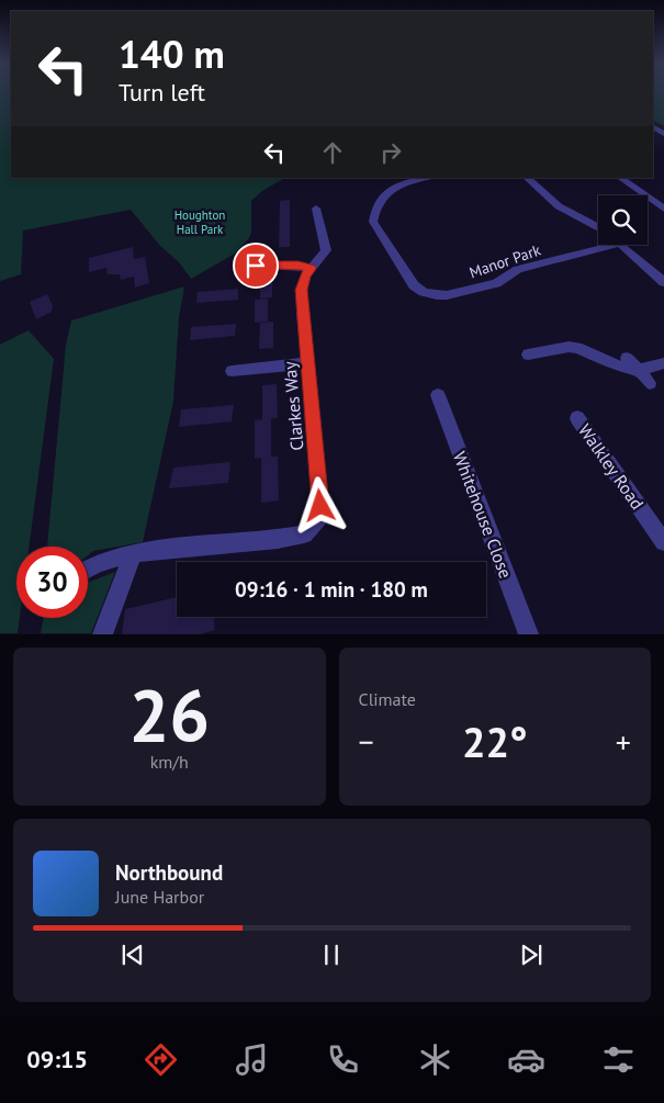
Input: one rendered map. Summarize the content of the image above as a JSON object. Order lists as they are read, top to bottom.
{
  "streets": {
    "street": [
      "Manor Park",
      "Clarkes Way",
      "Walkley Road",
      "Whitehouse Close"
    ]
  },
  "parks": ["Houghton Hall Park"],
  "page": {
    "turn": ["140 m", "Turn left"],
    "limit": "30",
    "trip": "09:16 · 1 min · 180 m",
    "tile": [
      ["26", "km/h"],
      "Climate"
    ],
    "heat": ["−", "22°", "+"],
    "song": ["Northbound", "June Harbor"],
    "tabs": "09:15"
  }
}
